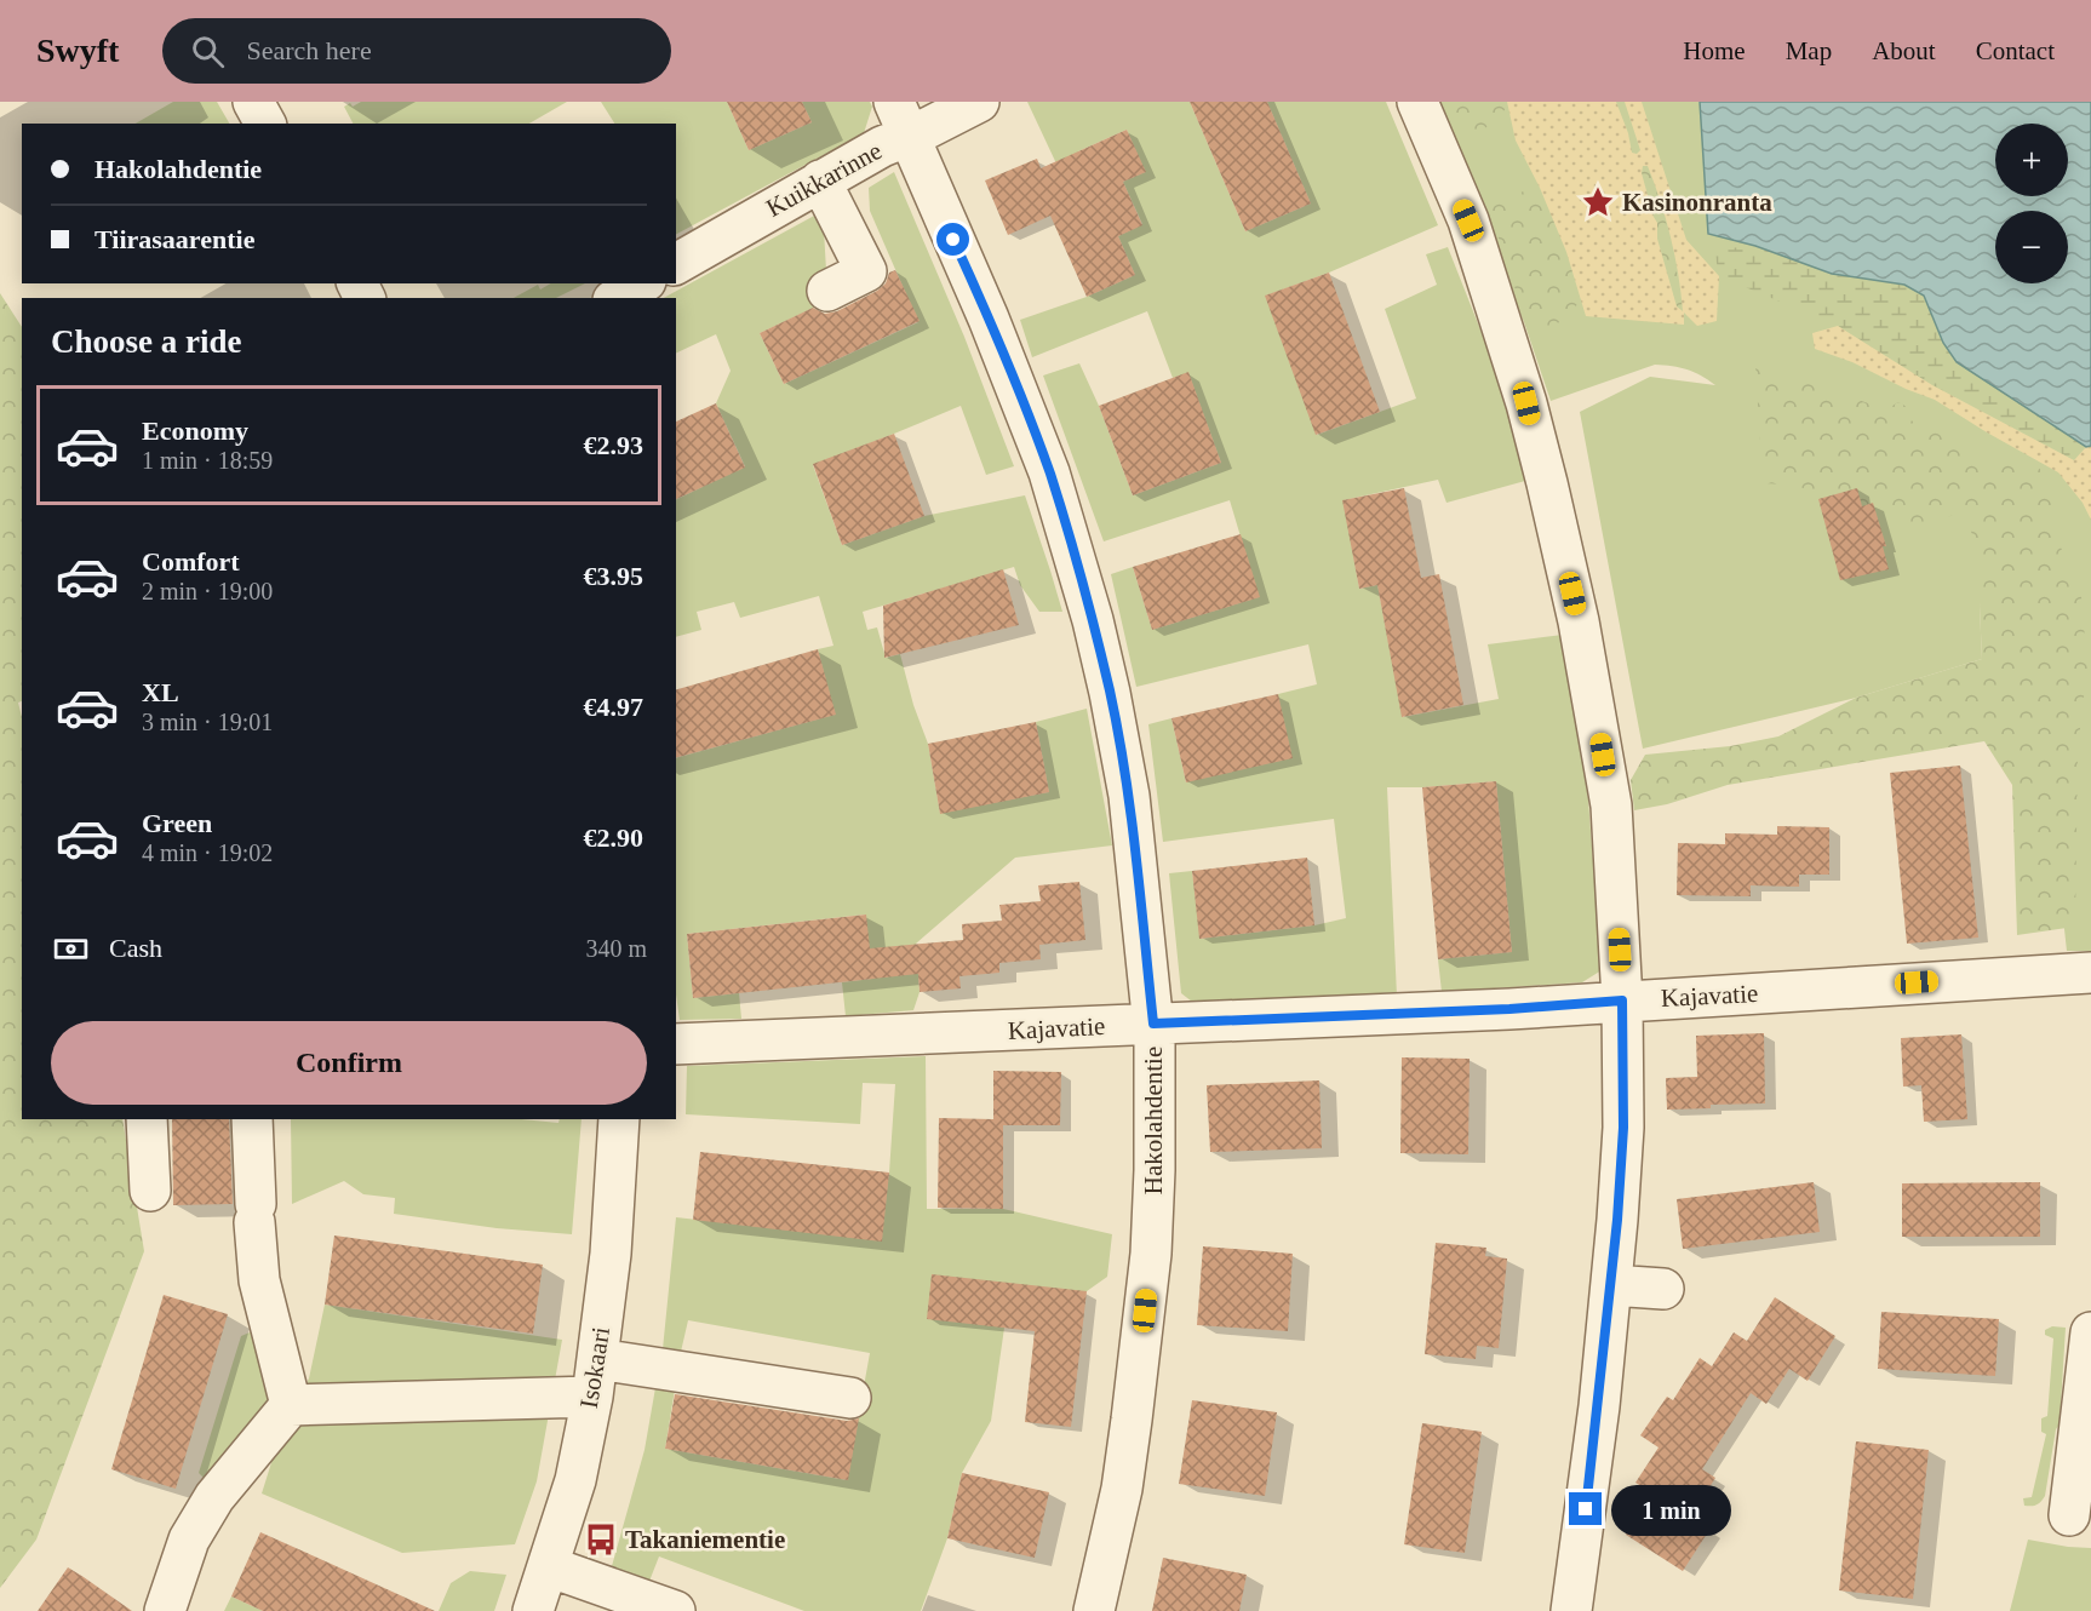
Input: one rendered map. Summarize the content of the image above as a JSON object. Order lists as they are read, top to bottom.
{
  "streets": {
    "street": [
      "Kuikkarinne",
      "Kajavatie",
      "Hakolahdentie",
      "Isokaari"
    ]
  },
  "crossings": [
    ["Kuikkarinne", "Hakolahdentie"],
    ["Kajavatie", "Hakolahdentie"]
  ],
  "places": {
    "place": ["Kasinonranta"],
    "bus stop": ["Takaniementie"]
  },
  "page": {
    "header": "Swyft",
    "search": "Search here",
    "nav": [
      "Home",
      "Map",
      "About",
      "Contact"
    ],
    "map_buttons": ["+", "−"],
    "banner": ["Hakolahdentie", "Tiirasaarentie"],
    "heading": "Choose a ride",
    "list": [
      {
        "name": "Economy",
        "note": "1 min · 18:59",
        "value": "€2.93"
      },
      {
        "name": "Comfort",
        "note": "2 min · 19:00",
        "value": "€3.95"
      },
      {
        "name": "XL",
        "note": "3 min · 19:01",
        "value": "€4.97"
      },
      {
        "name": "Green",
        "note": "4 min · 19:02",
        "value": "€2.90"
      }
    ],
    "pay": ["Cash", "340 m"],
    "buttons": "Confirm",
    "bubble": "1 min"
  }
}
